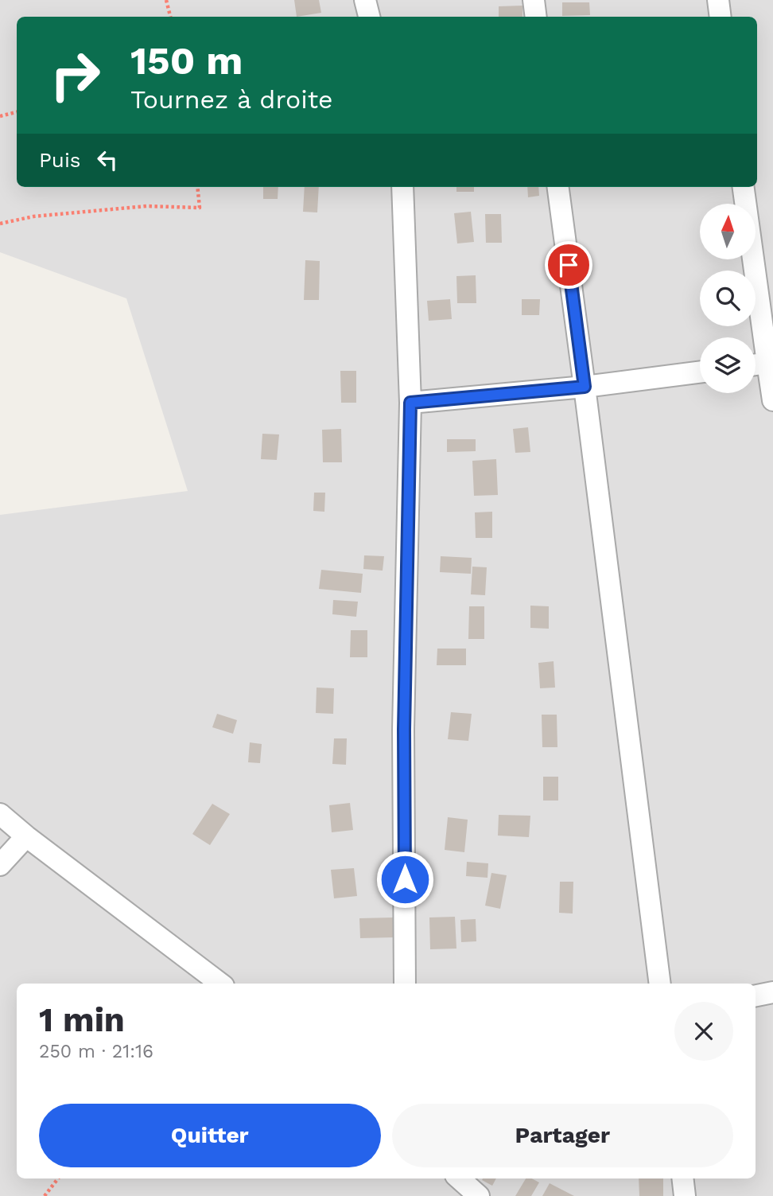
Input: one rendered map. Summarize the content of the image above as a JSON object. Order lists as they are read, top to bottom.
{
  "north": "top",
  "page": {
    "turn": ["150 m", "Tournez à droite"],
    "then": "Puis",
    "heading": ["1 min", "250 m · 21:16"],
    "buttons": ["Quitter", "Partager"]
  }
}
